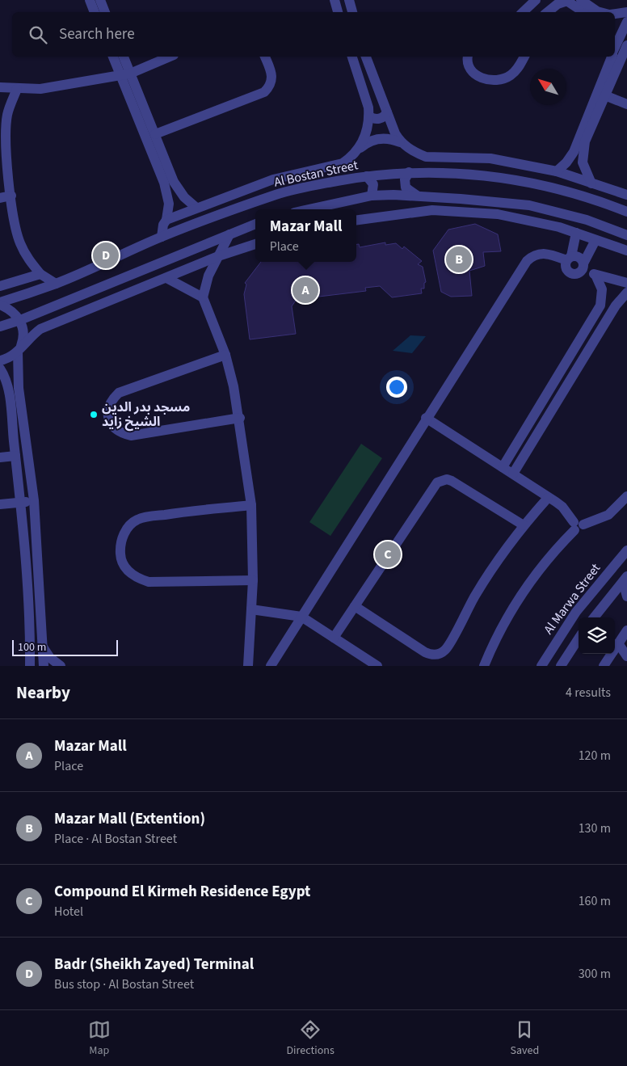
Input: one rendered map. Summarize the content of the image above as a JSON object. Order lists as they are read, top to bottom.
{
  "streets": {
    "street": ["Al Bostan Street", "Al Marwa Street"]
  },
  "places": ["مسجد بدر الدين الشيخ زايد"],
  "scale_bar": "100 m",
  "north": "top left",
  "page": {
    "search": "Search here",
    "popup": ["Mazar Mall", "Place"],
    "pins": [
      "D",
      "B",
      "A",
      "C"
    ],
    "scale": "100 m",
    "heading": ["Nearby", "4 results"],
    "list": [
      {
        "mark": "A",
        "name": "Mazar Mall",
        "note": "Place",
        "value": "120 m"
      },
      {
        "mark": "B",
        "name": "Mazar Mall (Extention)",
        "note": "Place · Al Bostan Street",
        "value": "130 m"
      },
      {
        "mark": "C",
        "name": "Compound El Kirmeh Residence Egypt",
        "note": "Hotel",
        "value": "160 m"
      },
      {
        "mark": "D",
        "name": "Badr (Sheikh Zayed) Terminal",
        "note": "Bus stop · Al Bostan Street",
        "value": "300 m"
      }
    ],
    "nav": ["Map", "Directions", "Saved"]
  }
}
